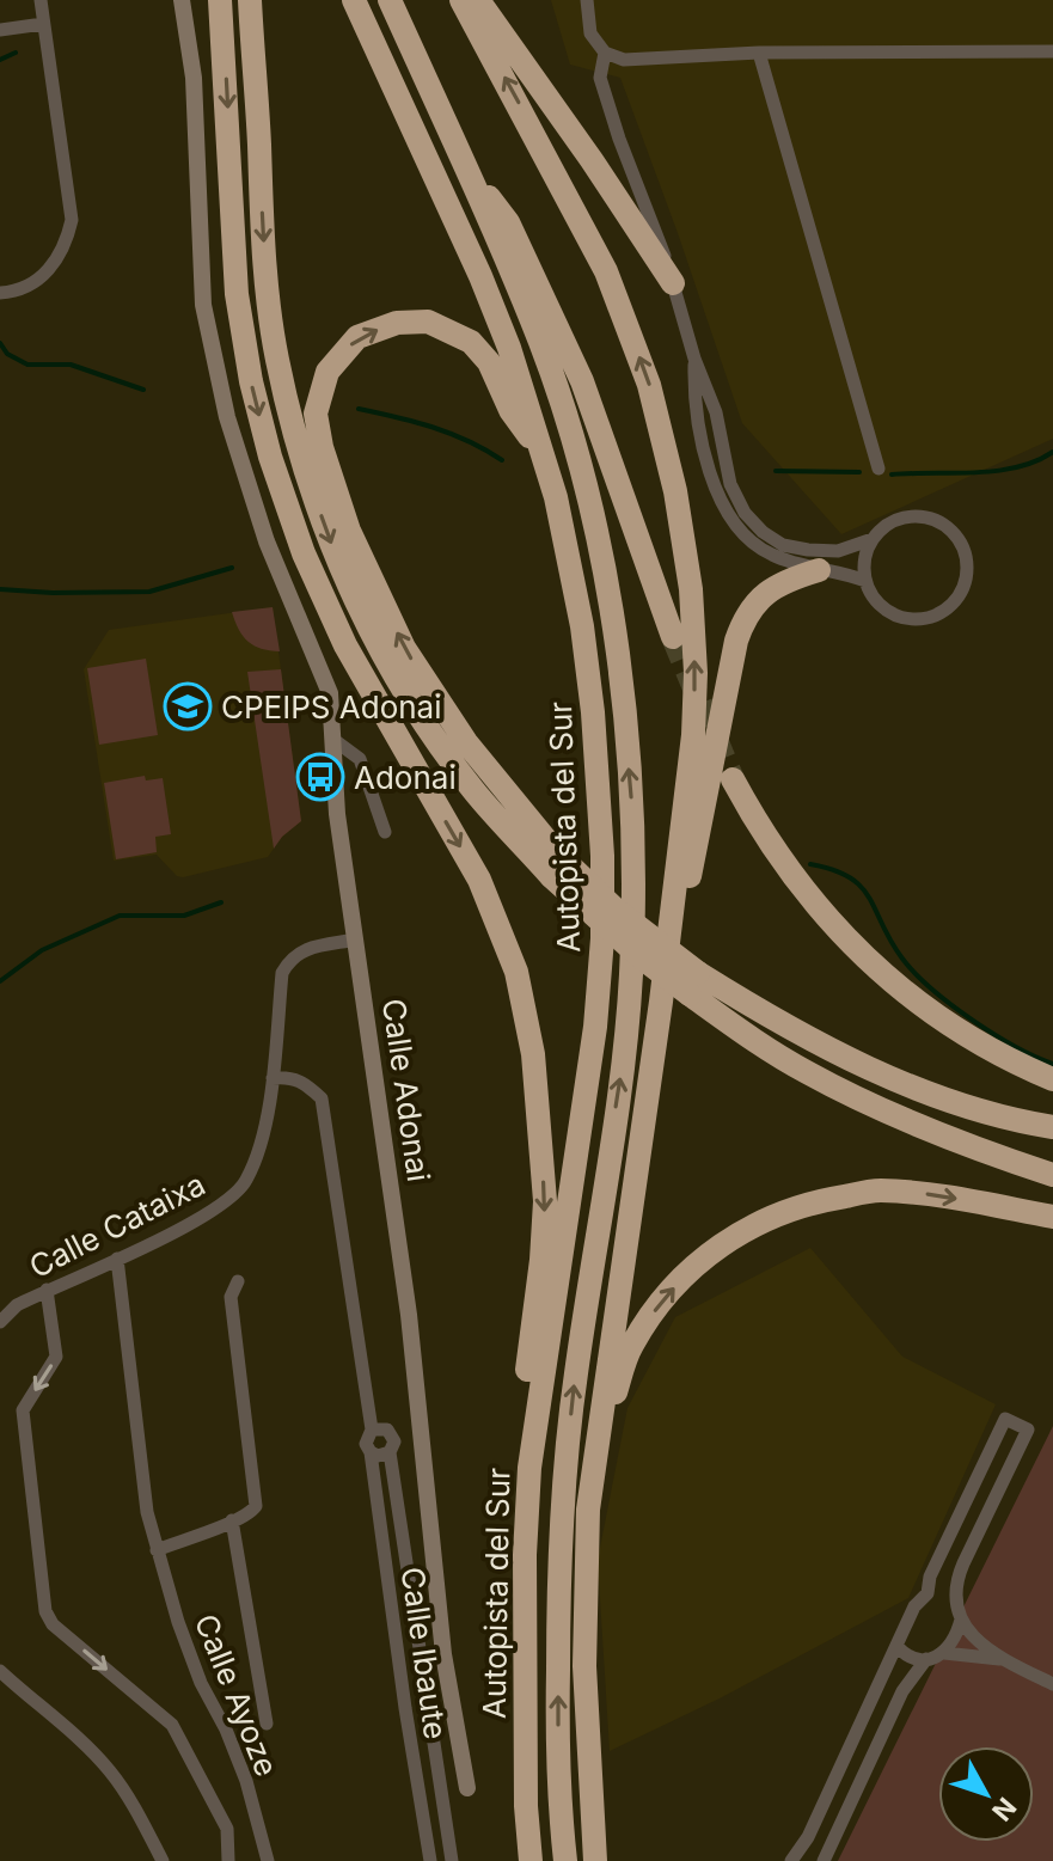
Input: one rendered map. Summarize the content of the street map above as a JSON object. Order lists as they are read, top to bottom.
{
  "streets": {
    "highway": ["Autopista del Sur"],
    "street": [
      "Calle Adonai",
      "Calle Cataixa",
      "Calle Ibaute",
      "Calle Ayoze"
    ]
  },
  "crossings": [
    ["Calle Adonai", "Calle Cataixa"],
    ["Calle Cataixa", "Calle Ayoze"]
  ],
  "places": {
    "school or university": ["CPEIPS Adonai"],
    "bus stop": ["Adonai"]
  },
  "north": "bottom right"
}
